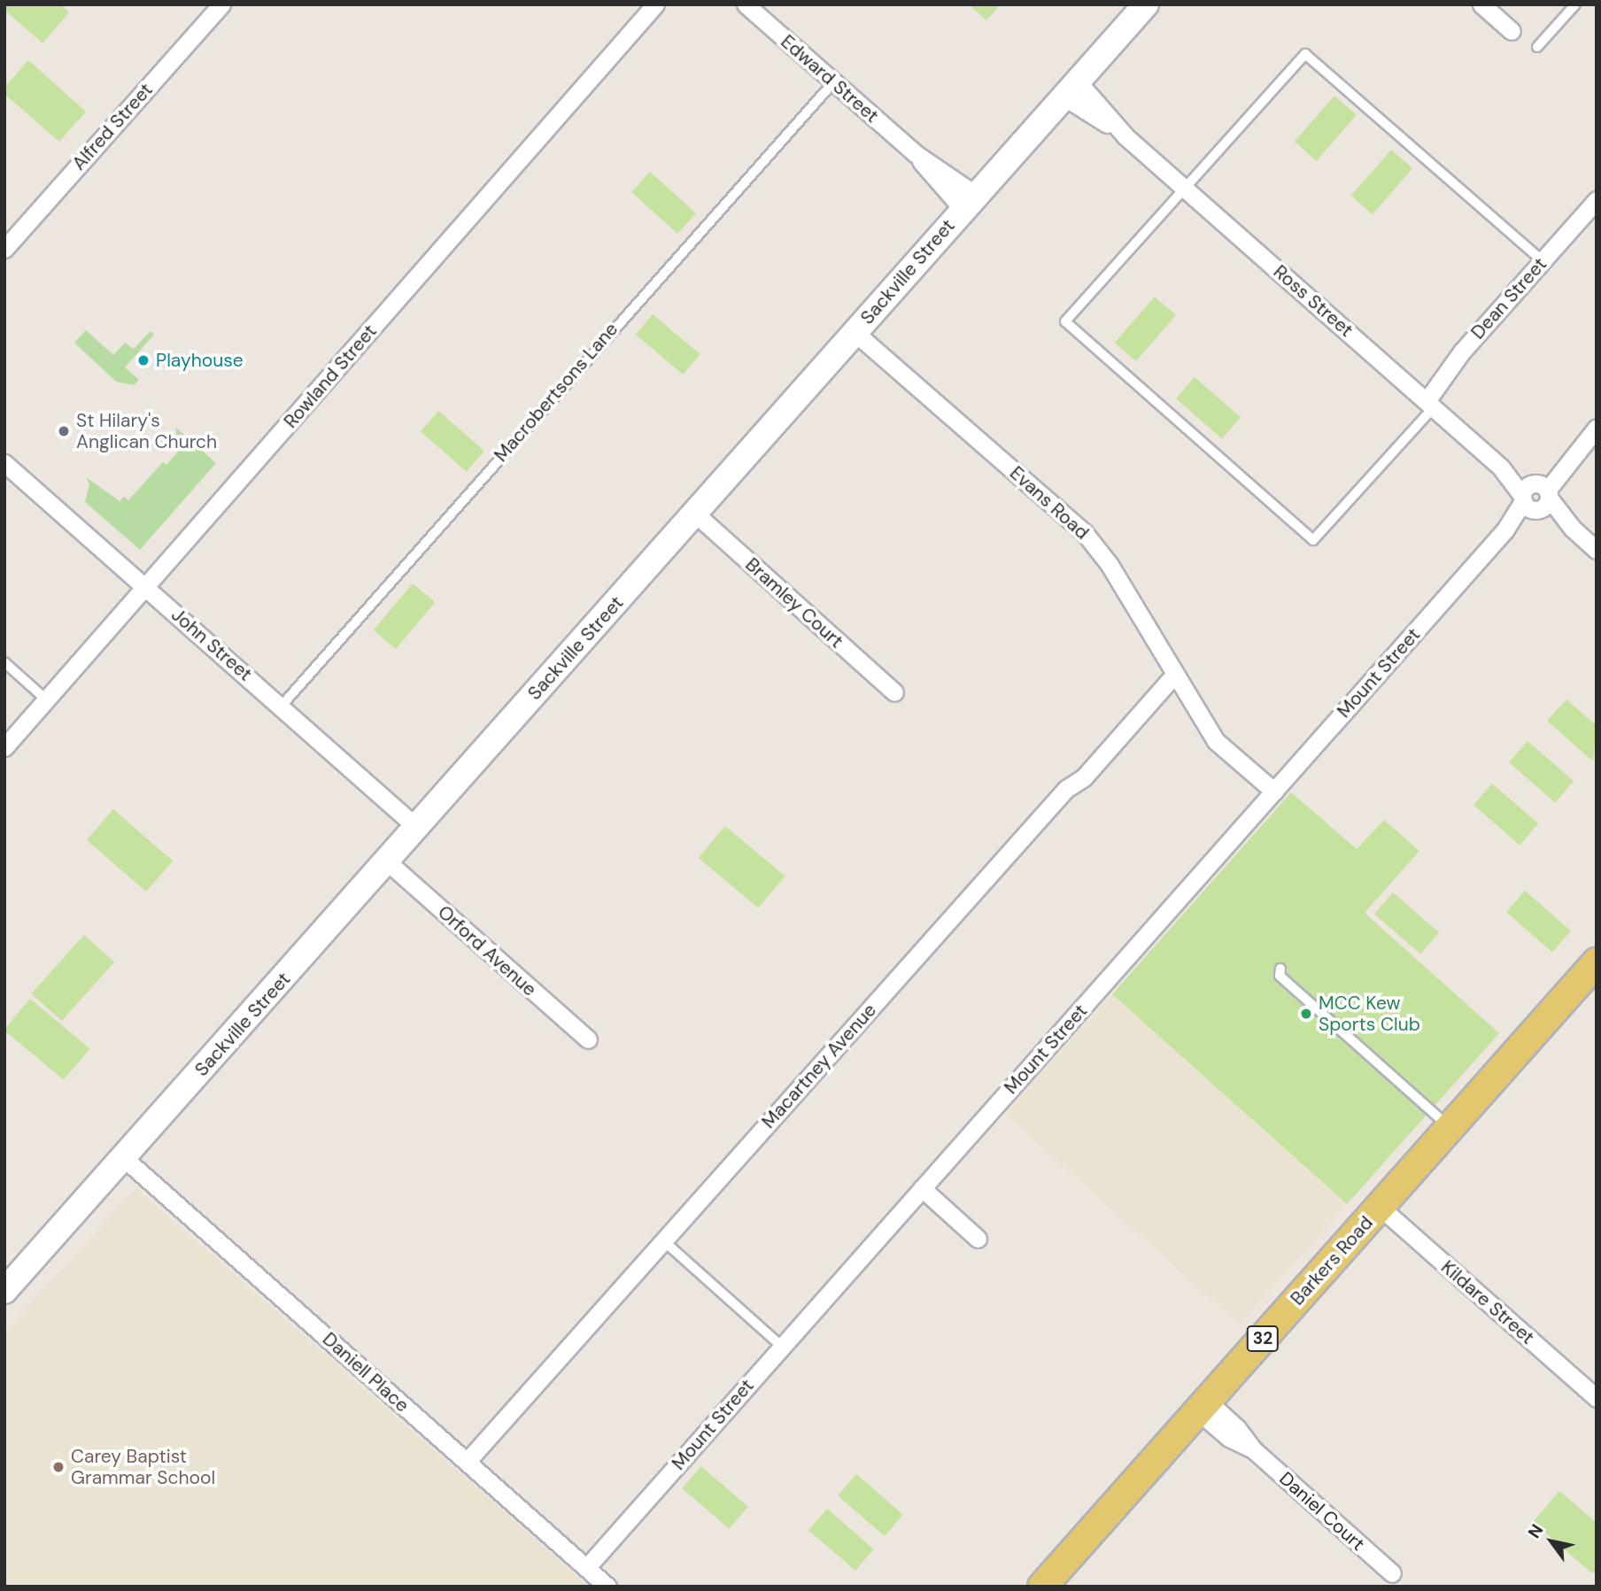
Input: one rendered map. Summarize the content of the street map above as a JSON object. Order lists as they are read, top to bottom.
{
  "streets": {
    "main road": ["Barkers Road", "32"],
    "street": [
      "Edward Street",
      "Alfred Street",
      "Sackville Street",
      "Dean Street",
      "Ross Street",
      "Rowland Street",
      "Evans Road",
      "Bramley Court",
      "John Street",
      "Mount Street",
      "Orford Avenue",
      "Macartney Avenue",
      "Kildare Street",
      "Daniell Place",
      "Daniel Court"
    ],
    "lane": ["Macrobertsons Lane"]
  },
  "crossings": [
    ["Edward Street", "Sackville Street"],
    ["Edward Street", "Macrobertsons Lane"],
    ["Sackville Street", "Ross Street"],
    ["Sackville Street", "Evans Road"],
    ["Sackville Street", "Bramley Court"],
    ["Sackville Street", "John Street"],
    ["Sackville Street", "Orford Avenue"],
    ["Sackville Street", "Daniell Place"],
    ["Dean Street", "Ross Street"],
    ["Ross Street", "Mount Street"],
    ["Rowland Street", "John Street"],
    ["Macrobertsons Lane", "John Street"],
    ["Evans Road", "Mount Street"],
    ["Evans Road", "Macartney Avenue"],
    ["Mount Street", "Daniell Place"],
    ["Macartney Avenue", "Daniell Place"],
    ["Barkers Road", "Kildare Street"],
    ["Barkers Road", "Daniel Court"]
  ],
  "places": [
    "Playhouse",
    "St Hilary's Anglican Church",
    "MCC Kew Sports Club",
    "Carey Baptist Grammar School"
  ],
  "north": "top left"
}
